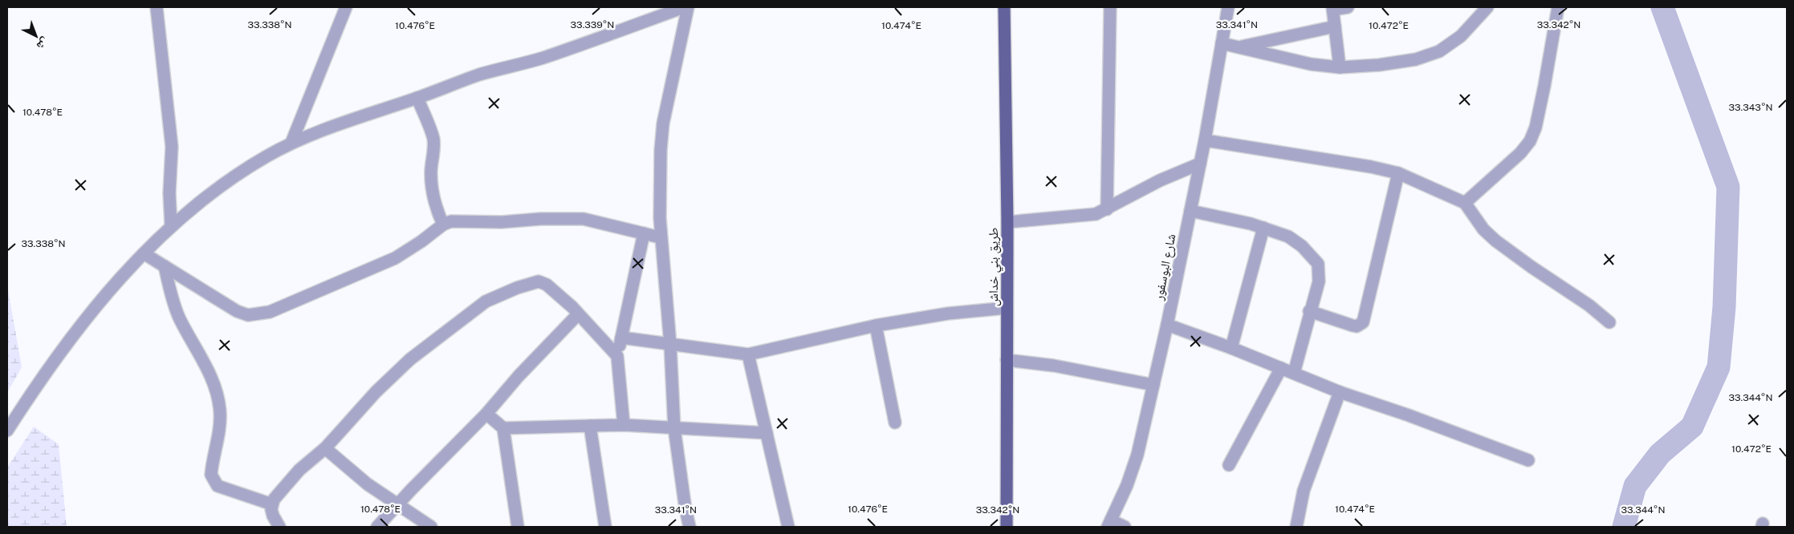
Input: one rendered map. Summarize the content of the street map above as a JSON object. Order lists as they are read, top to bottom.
{
  "streets": {
    "main road": ["طريق بني خداش"],
    "street": ["شارع البوسفور"]
  },
  "north": "bottom right",
  "coordinates": [
    "33.338°N",
    "33.339°N",
    "33.341°N",
    "33.342°N",
    "10.476°E",
    "10.474°E",
    "10.472°E",
    "33.343°N",
    "10.478°E",
    "33.344°N"
  ]
}
